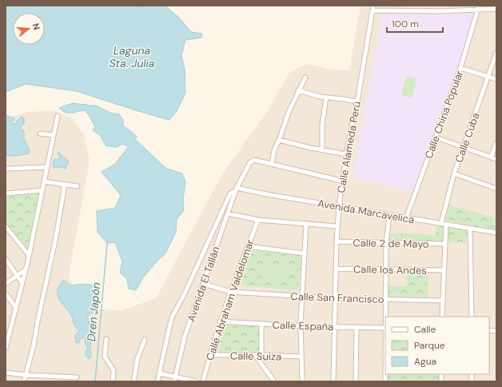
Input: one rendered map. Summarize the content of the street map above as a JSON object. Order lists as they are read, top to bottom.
{
  "streets": {
    "street": [
      "Calle China Popular",
      "Calle Cuba",
      "Calle Alameda Perú",
      "Avenida Marcavelica",
      "Calle 2 de Mayo",
      "Calle los Andes",
      "Avenida El Tallán",
      "Calle San Francisco",
      "Calle Abraham Valdelomar",
      "Calle España",
      "Calle Suiza"
    ]
  },
  "crossings": [
    ["Calle China Popular", "Avenida Marcavelica"],
    ["Calle Cuba", "Avenida Marcavelica"],
    ["Calle Cuba", "Calle 2 de Mayo"],
    ["Calle Cuba", "Calle los Andes"],
    ["Calle Cuba", "Calle San Francisco"],
    ["Calle Alameda Perú", "Avenida Marcavelica"],
    ["Calle Alameda Perú", "Calle 2 de Mayo"],
    ["Calle Alameda Perú", "Calle los Andes"],
    ["Calle Alameda Perú", "Calle San Francisco"],
    ["Calle Alameda Perú", "Calle España"],
    ["Avenida Marcavelica", "Avenida El Tallán"],
    ["Avenida El Tallán", "Calle San Francisco"],
    ["Calle San Francisco", "Calle Abraham Valdelomar"],
    ["Calle Abraham Valdelomar", "Calle España"],
    ["Calle Abraham Valdelomar", "Calle Suiza"]
  ],
  "water": ["Laguna Sta. Julia", "Dren Japón"],
  "legend": ["Calle", "Parque", "Agua"],
  "scale_bar": "100 m",
  "north": "right"
}
